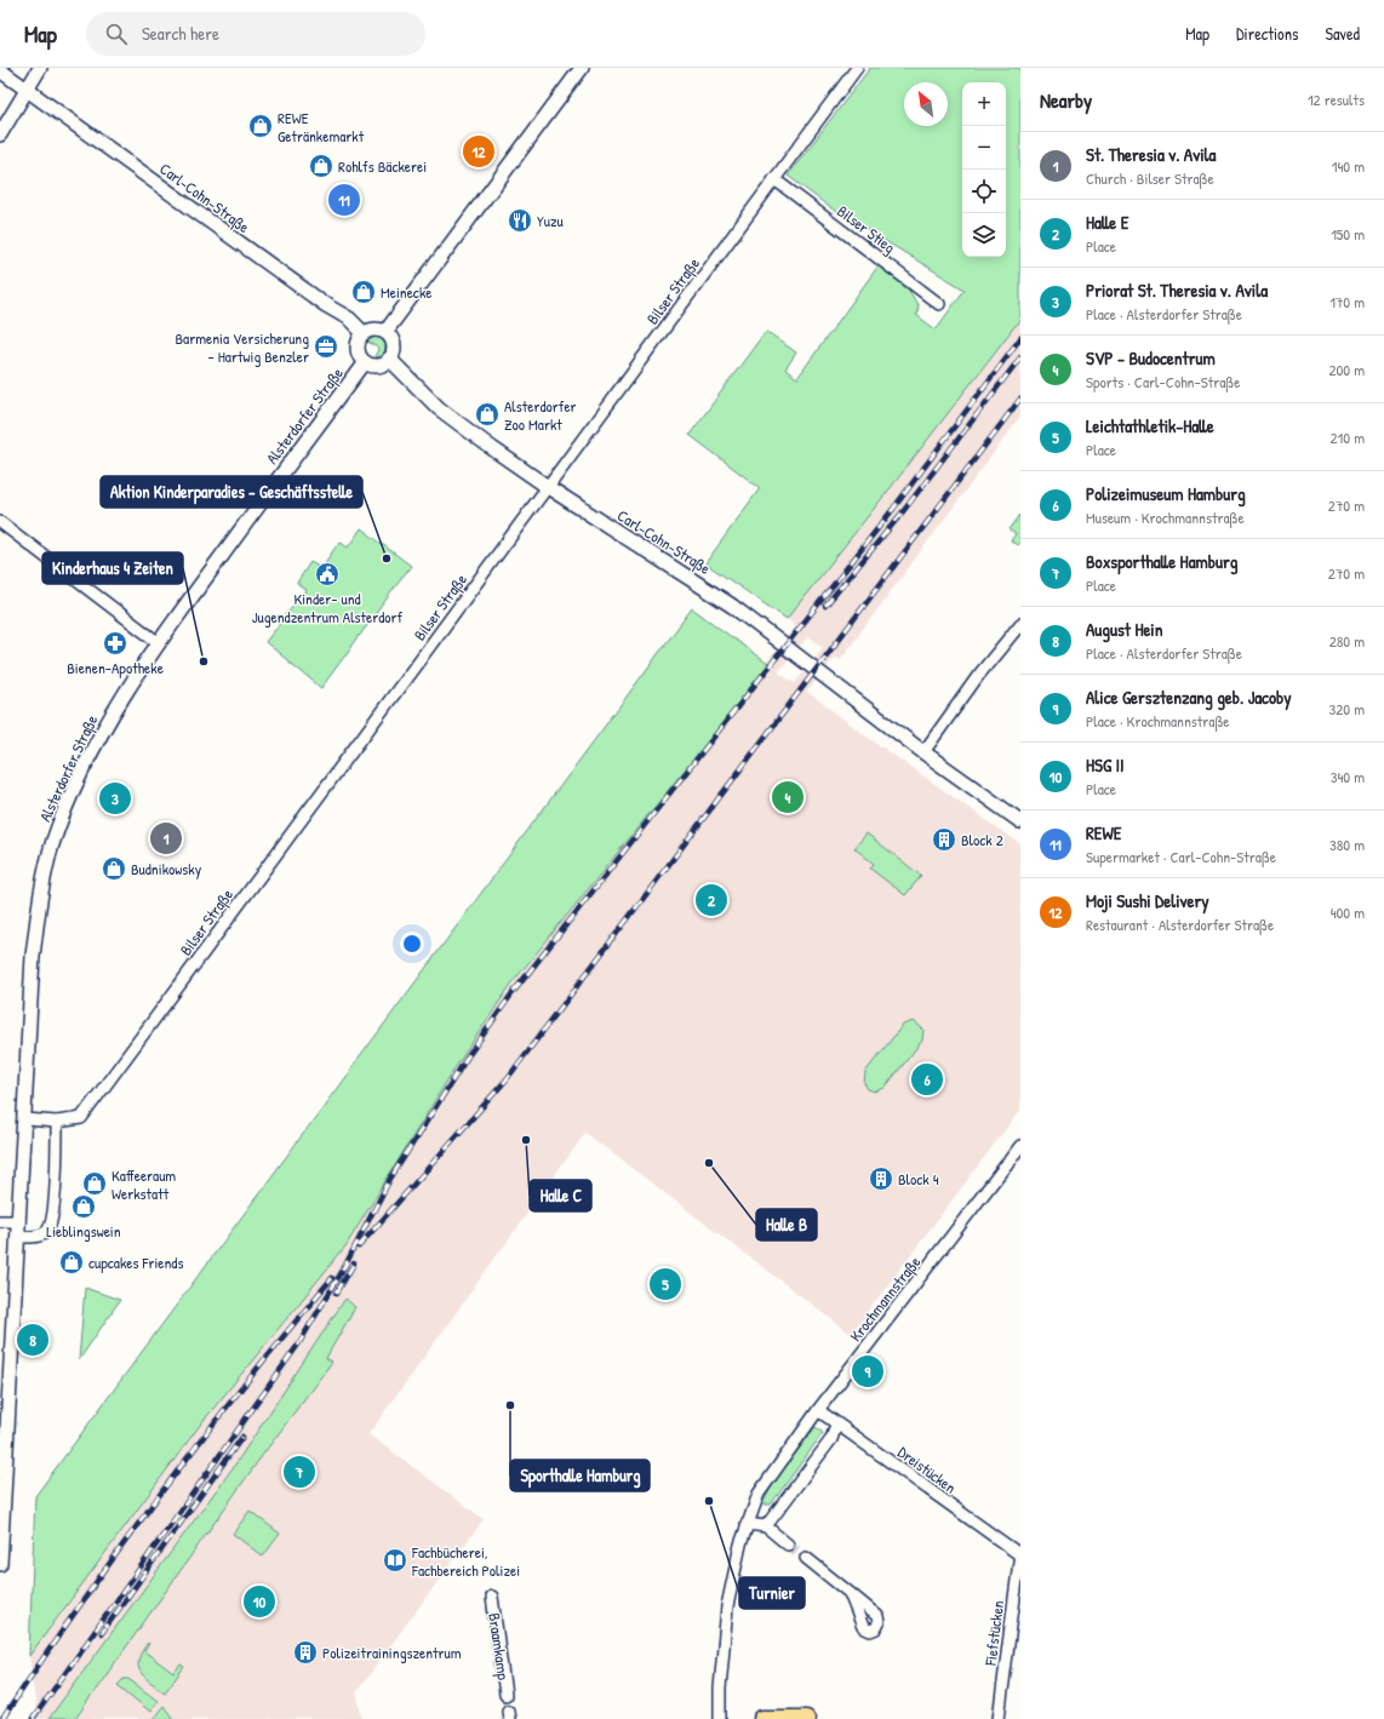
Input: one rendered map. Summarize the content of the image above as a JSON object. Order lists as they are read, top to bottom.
{
  "streets": {
    "street": [
      "Carl-Cohn-Straße",
      "Bilser Stieg",
      "Bilser Straße",
      "Alsterdorfer Straße",
      "Krochmannstraße",
      "Dreistücken",
      "Fiefstücken",
      "Braamkamp"
    ]
  },
  "crossings": [
    ["Carl-Cohn-Straße", "Bilser Straße"],
    ["Carl-Cohn-Straße", "Alsterdorfer Straße"],
    ["Bilser Stieg", "Bilser Straße"],
    ["Bilser Straße", "Alsterdorfer Straße"],
    ["Krochmannstraße", "Dreistücken"],
    ["Dreistücken", "Fiefstücken"]
  ],
  "places": {
    "shop": [
      "REWE Getränkemarkt",
      "Rohlfs Bäckerei",
      "Meinecke",
      "Alsterdorfer Zoo Markt",
      "Budnikowsky",
      "Kaffeeraum Werkstatt",
      "Lieblingswein",
      "cupcakes Friends"
    ],
    "restaurant": ["Yuzu"],
    "office": ["Barmenia Versicherung - Hartwig Benzler"],
    "other": [
      "Aktion Kinderparadies - Geschäftsstelle",
      "Kinderhaus 4 Zeiten",
      "Halle C",
      "Halle B",
      "Sporthalle Hamburg",
      "Turnier"
    ],
    "public building": ["Kinder- und Jugendzentrum Alsterdorf"],
    "pharmacy": ["Bienen-Apotheke"],
    "building": ["Block 2", "Block 4", "Polizeitrainingszentrum"],
    "library": ["Fachbücherei, Fachbereich Polizei"]
  },
  "north": "top left",
  "page": {
    "header": "Map",
    "search": "Search here",
    "nav": ["Map", "Directions", "Saved"],
    "heading": ["Nearby", "12 results"],
    "map_buttons": ["+", "−"],
    "list": [
      {
        "mark": "1",
        "name": "St. Theresia v. Avila",
        "note": "Church · Bilser Straße",
        "value": "140 m"
      },
      {
        "mark": "2",
        "name": "Halle E",
        "note": "Place",
        "value": "150 m"
      },
      {
        "mark": "3",
        "name": "Priorat St. Theresia v. Avila",
        "note": "Place · Alsterdorfer Straße",
        "value": "170 m"
      },
      {
        "mark": "4",
        "name": "SVP - Budocentrum",
        "note": "Sports · Carl-Cohn-Straße",
        "value": "200 m"
      },
      {
        "mark": "5",
        "name": "Leichtathletik-Halle",
        "note": "Place",
        "value": "210 m"
      },
      {
        "mark": "6",
        "name": "Polizeimuseum Hamburg",
        "note": "Museum · Krochmannstraße",
        "value": "270 m"
      },
      {
        "mark": "7",
        "name": "Boxsporthalle Hamburg",
        "note": "Place",
        "value": "270 m"
      },
      {
        "mark": "8",
        "name": "August Hein",
        "note": "Place · Alsterdorfer Straße",
        "value": "280 m"
      },
      {
        "mark": "9",
        "name": "Alice Gersztenzang geb. Jacoby",
        "note": "Place · Krochmannstraße",
        "value": "320 m"
      },
      {
        "mark": "10",
        "name": "HSG II",
        "note": "Place",
        "value": "340 m"
      },
      {
        "mark": "11",
        "name": "REWE",
        "note": "Supermarket · Carl-Cohn-Straße",
        "value": "380 m"
      },
      {
        "mark": "12",
        "name": "Moji Sushi Delivery",
        "note": "Restaurant · Alsterdorfer Straße",
        "value": "400 m"
      }
    ],
    "pins": [
      "12",
      "11",
      "4",
      "3",
      "1",
      "2",
      "6",
      "5",
      "8",
      "9",
      "7",
      "10"
    ]
  }
}
